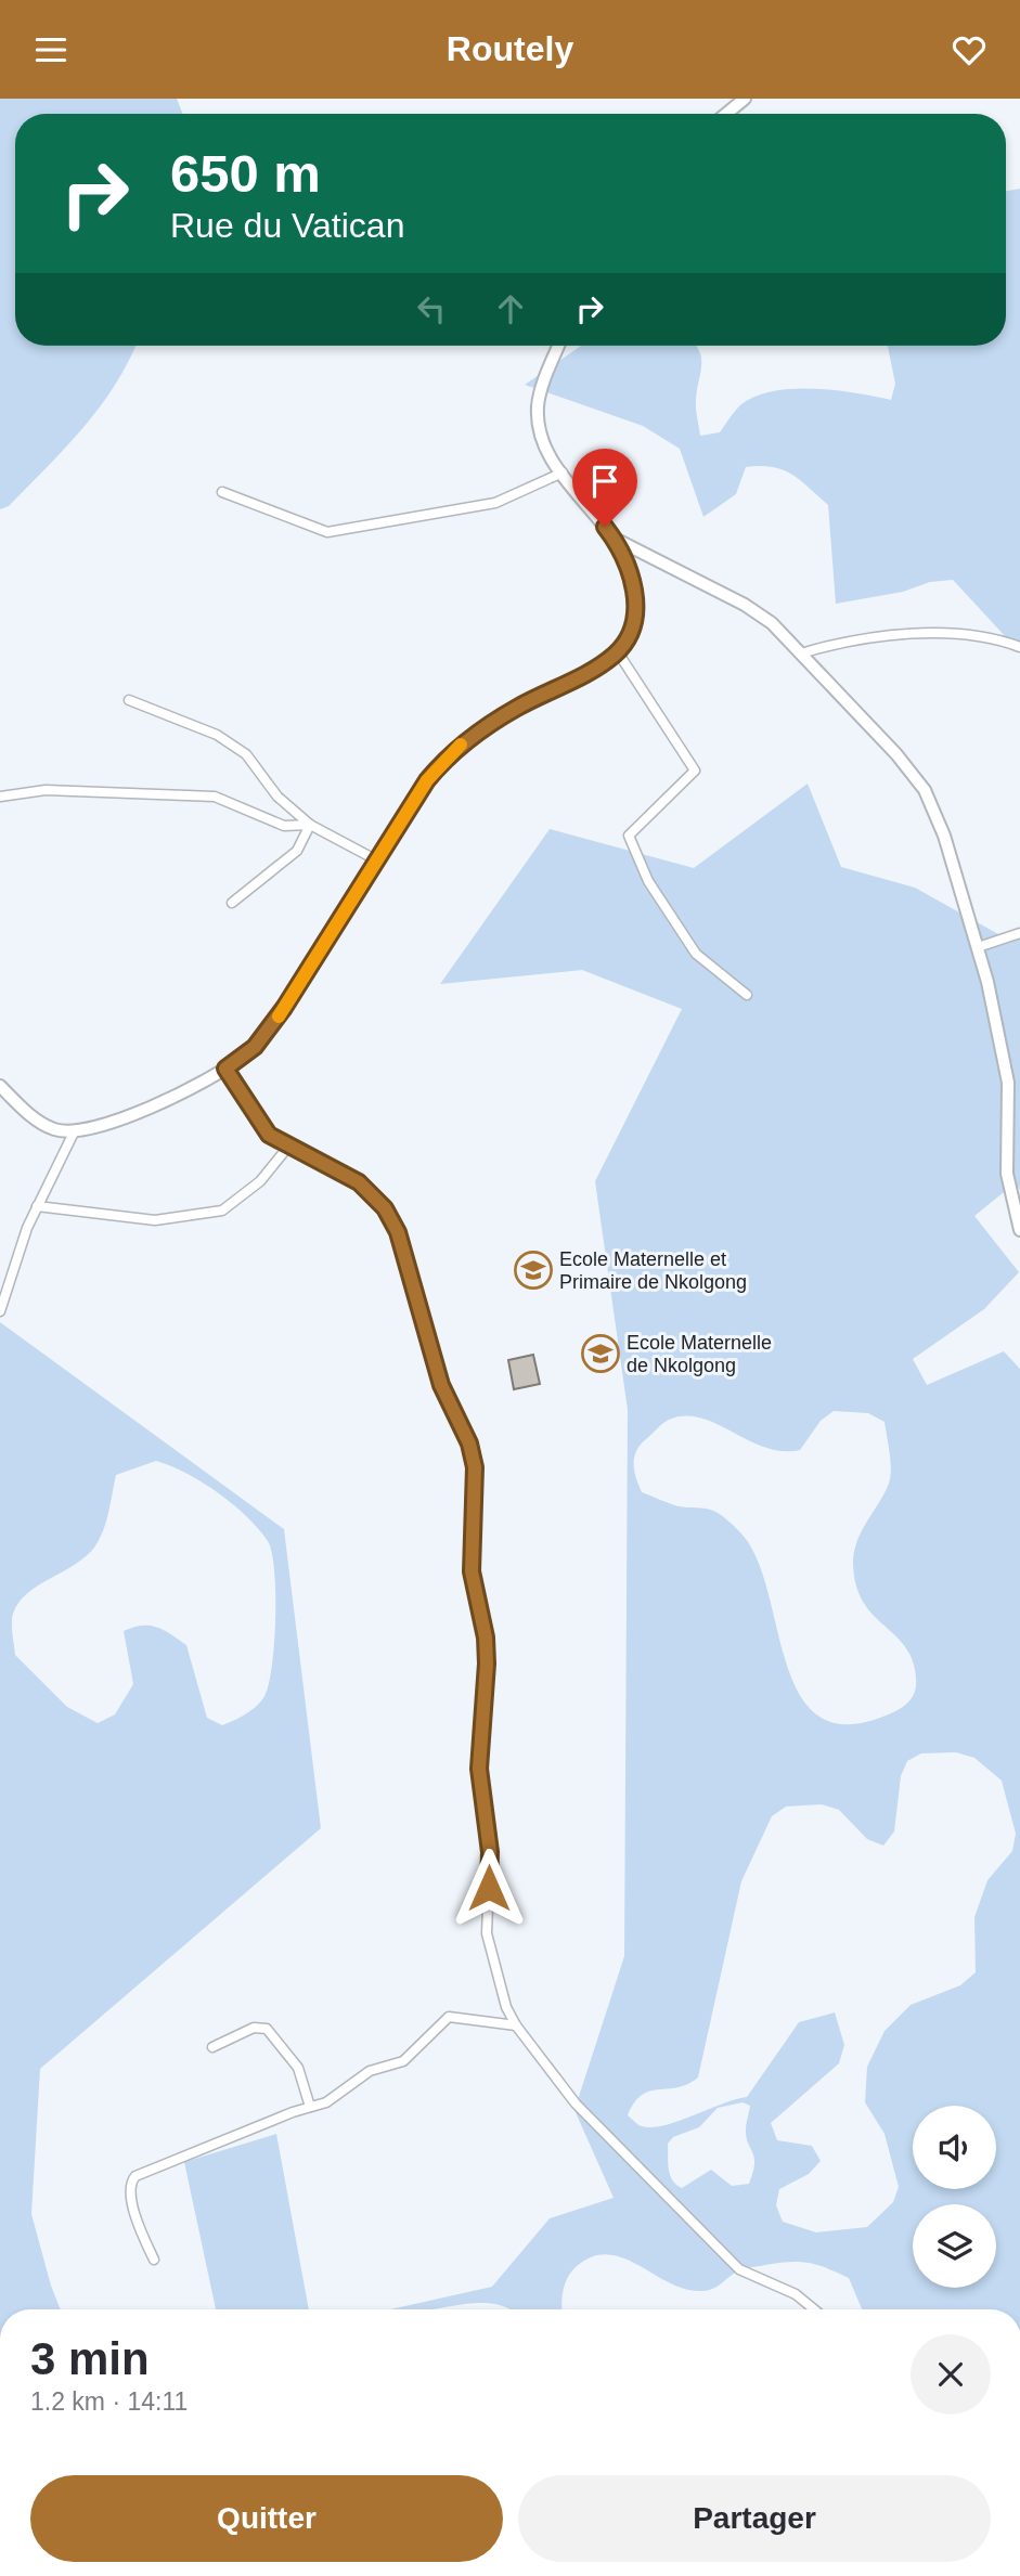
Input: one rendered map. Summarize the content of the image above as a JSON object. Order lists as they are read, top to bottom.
{
  "places": {
    "school or university": ["Ecole Maternelle et Primaire de Nkolgong", "Ecole Maternelle de Nkolgong"]
  },
  "page": {
    "header": "Routely",
    "turn": ["650 m", "Rue du Vatican"],
    "heading": ["3 min", "1.2 km · 14:11"],
    "buttons": ["Quitter", "Partager"]
  }
}
